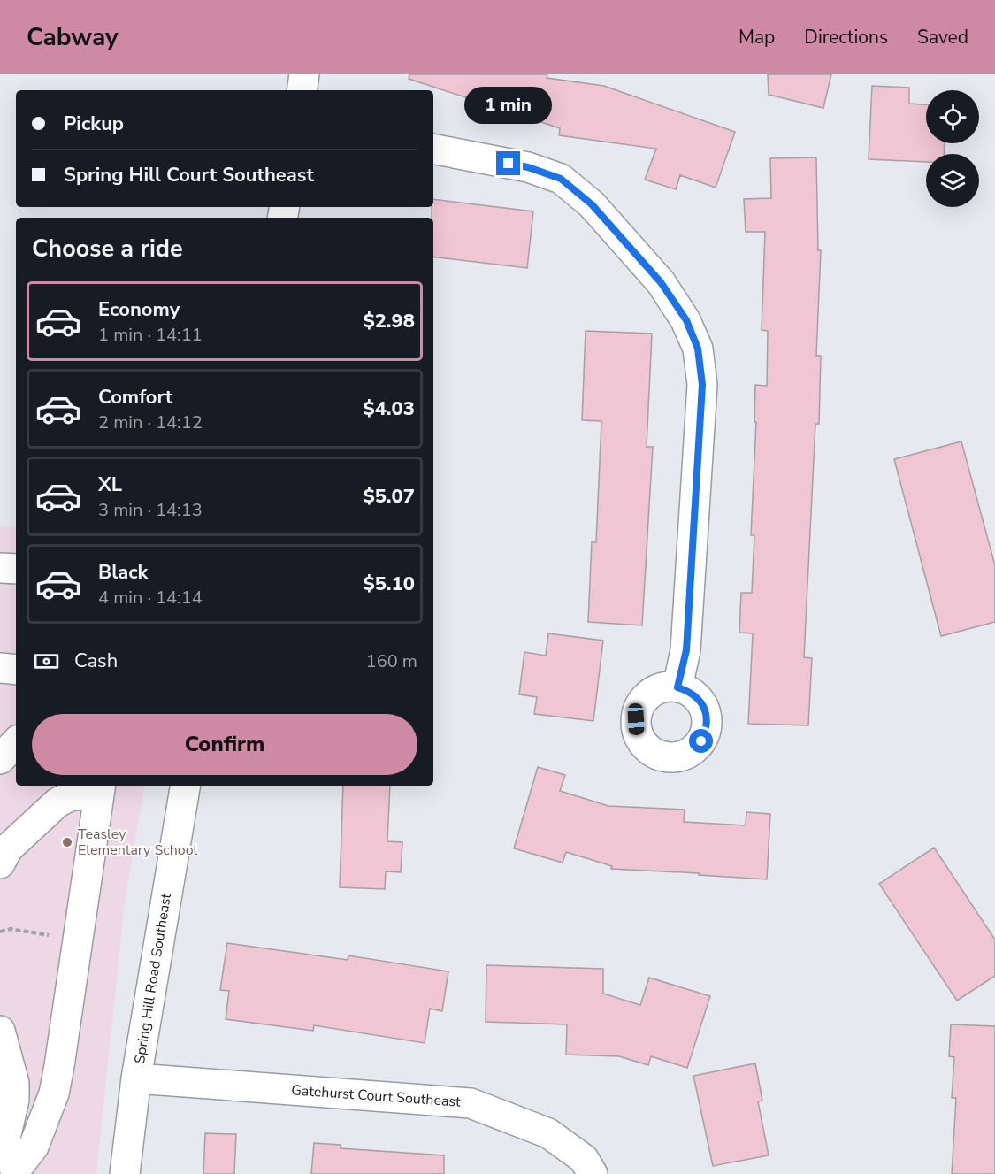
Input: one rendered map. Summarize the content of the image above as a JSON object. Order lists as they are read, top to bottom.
{
  "streets": {
    "street": ["Spring Hill Road Southeast", "Gatehurst Court Southeast"]
  },
  "crossings": [
    ["Spring Hill Road Southeast", "Gatehurst Court Southeast"]
  ],
  "places": ["Teasley Elementary School"],
  "page": {
    "header": "Cabway",
    "nav": ["Map", "Directions", "Saved"],
    "bubble": "1 min",
    "banner": ["Pickup", "Spring Hill Court Southeast"],
    "heading": "Choose a ride",
    "list": [
      {
        "name": "Economy",
        "note": "1 min · 14:11",
        "value": "$2.98"
      },
      {
        "name": "Comfort",
        "note": "2 min · 14:12",
        "value": "$4.03"
      },
      {
        "name": "XL",
        "note": "3 min · 14:13",
        "value": "$5.07"
      },
      {
        "name": "Black",
        "note": "4 min · 14:14",
        "value": "$5.10"
      }
    ],
    "pay": ["Cash", "160 m"],
    "buttons": "Confirm"
  }
}
